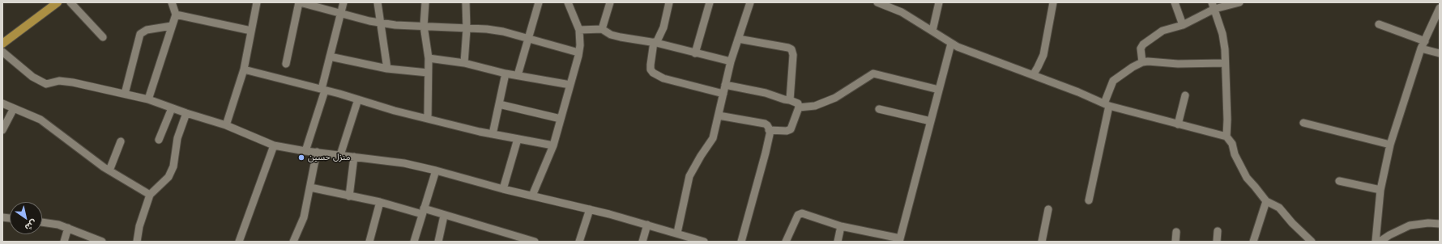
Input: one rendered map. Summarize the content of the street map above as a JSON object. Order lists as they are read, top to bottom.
{
  "places": ["منزل حسين"],
  "north": "bottom right"
}
